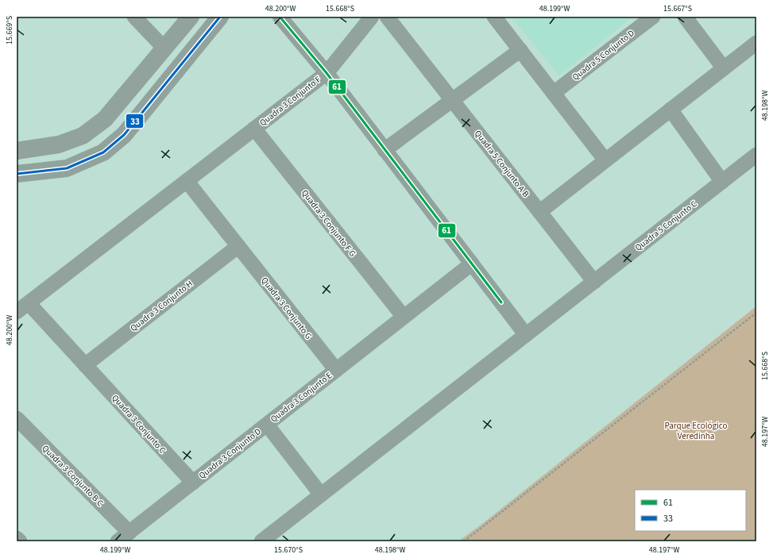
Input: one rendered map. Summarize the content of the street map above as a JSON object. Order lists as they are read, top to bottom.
{
  "streets": {
    "street": [
      "Quadra 5 Conjunto D",
      "Quadra 3 Conjunto F",
      "Quadra 5 Conjunto A B",
      "Quadra 3 Conjunto F G",
      "Quadra 5 Conjunto C",
      "Quadra 3 Conjunto H",
      "Quadra 3 Conjunto G",
      "Quadra 3 Conjunto E",
      "Quadra 3 Conjunto C",
      "Quadra 3 Conjunto D",
      "Quadra 3 Conjunto B C"
    ]
  },
  "crossings": [
    ["Quadra 3 Conjunto F", "Quadra 3 Conjunto F G"],
    ["Quadra 5 Conjunto A B", "Quadra 5 Conjunto C"],
    ["Quadra 3 Conjunto F G", "Quadra 3 Conjunto E"],
    ["Quadra 3 Conjunto H", "Quadra 3 Conjunto G"],
    ["Quadra 3 Conjunto H", "Quadra 3 Conjunto C"],
    ["Quadra 3 Conjunto G", "Quadra 3 Conjunto E"],
    ["Quadra 3 Conjunto E", "Quadra 3 Conjunto D"],
    ["Quadra 3 Conjunto C", "Quadra 3 Conjunto D"],
    ["Quadra 3 Conjunto D", "Quadra 3 Conjunto B C"]
  ],
  "parks": ["Parque Ecológico Veredinha"],
  "lines": ["transit line 61", "transit line 33"],
  "legend": ["61", "33"],
  "coordinates": [
    "48.200°W",
    "15.668°S",
    "48.199°W",
    "15.667°S",
    "15.669°S",
    "48.198°W",
    "48.197°W",
    "15.670°S"
  ]
}
